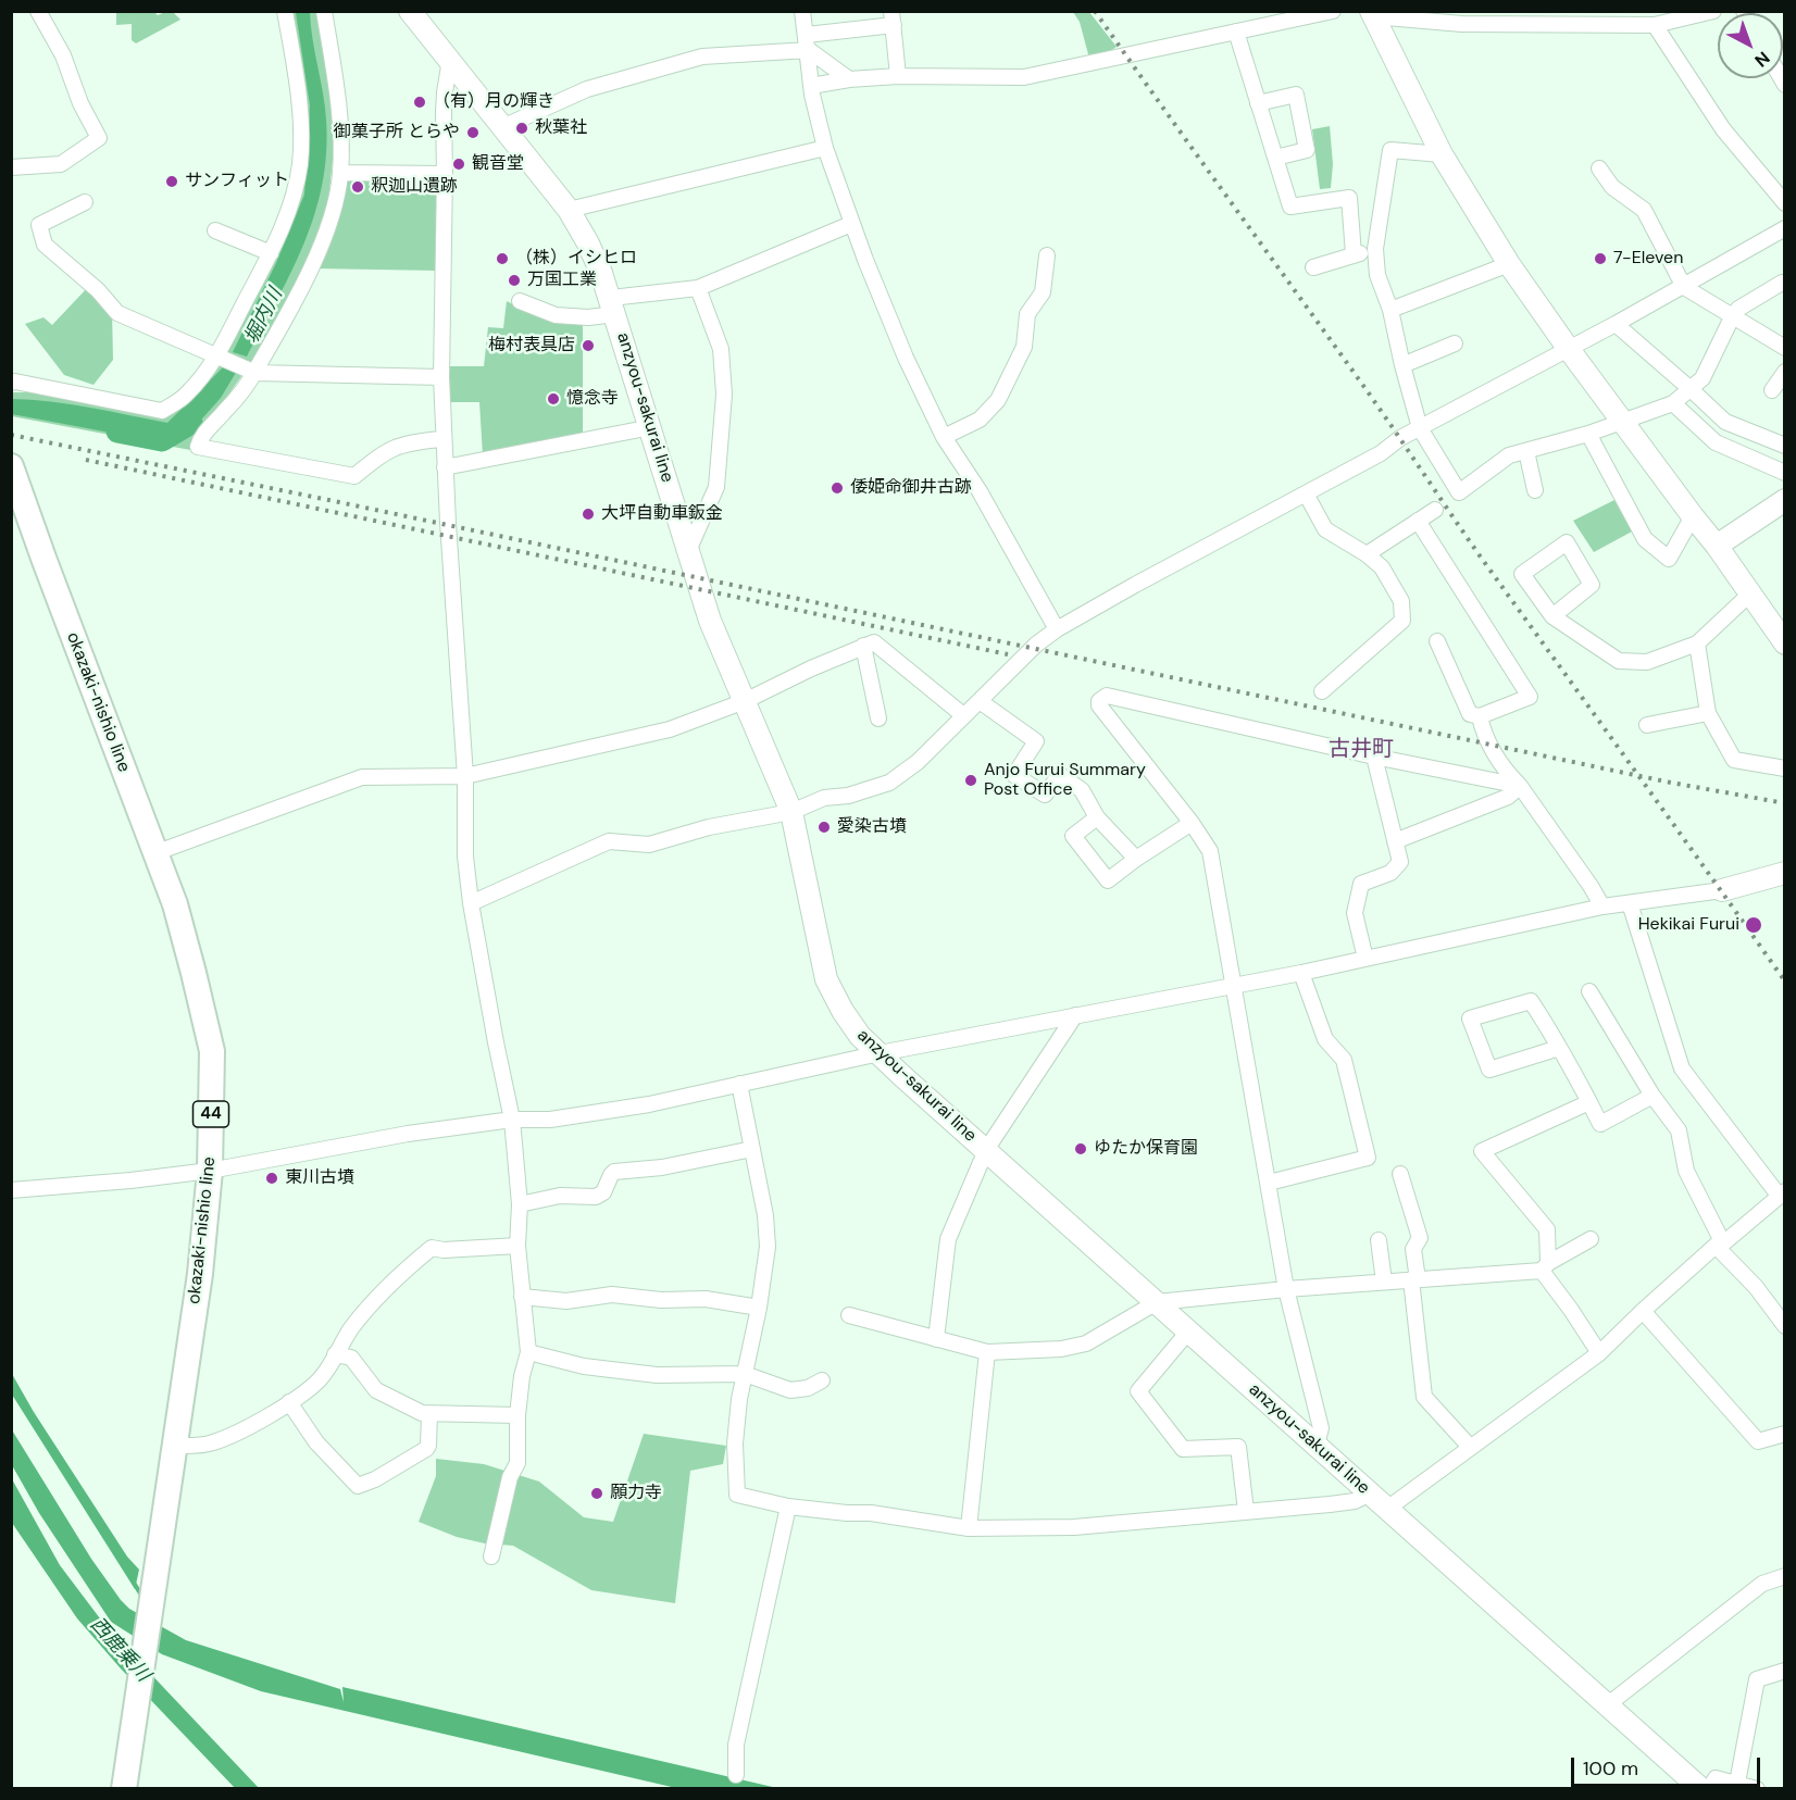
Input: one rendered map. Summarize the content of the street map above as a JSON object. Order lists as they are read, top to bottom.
{
  "streets": {
    "main road": ["anzyou-sakurai line", "okazaki-nishio line", "44"]
  },
  "districts": ["古井町"],
  "water": ["堀内川", "西鹿乗川"],
  "places": [
    "（有）月の輝き",
    "秋葉社",
    "御菓子所 とらや",
    "観音堂",
    "サンフィット",
    "釈迦山遺跡",
    "（株）イシヒロ",
    "7-Eleven",
    "万国工業",
    "梅村表具店",
    "憶念寺",
    "倭姫命御井古跡",
    "大坪自動車鈑金",
    "Anjo Furui Summary Post Office",
    "愛染古墳",
    "Hekikai Furui",
    "ゆたか保育園",
    "東川古墳",
    "願力寺"
  ],
  "scale_bar": "100 m",
  "north": "bottom right"
}
